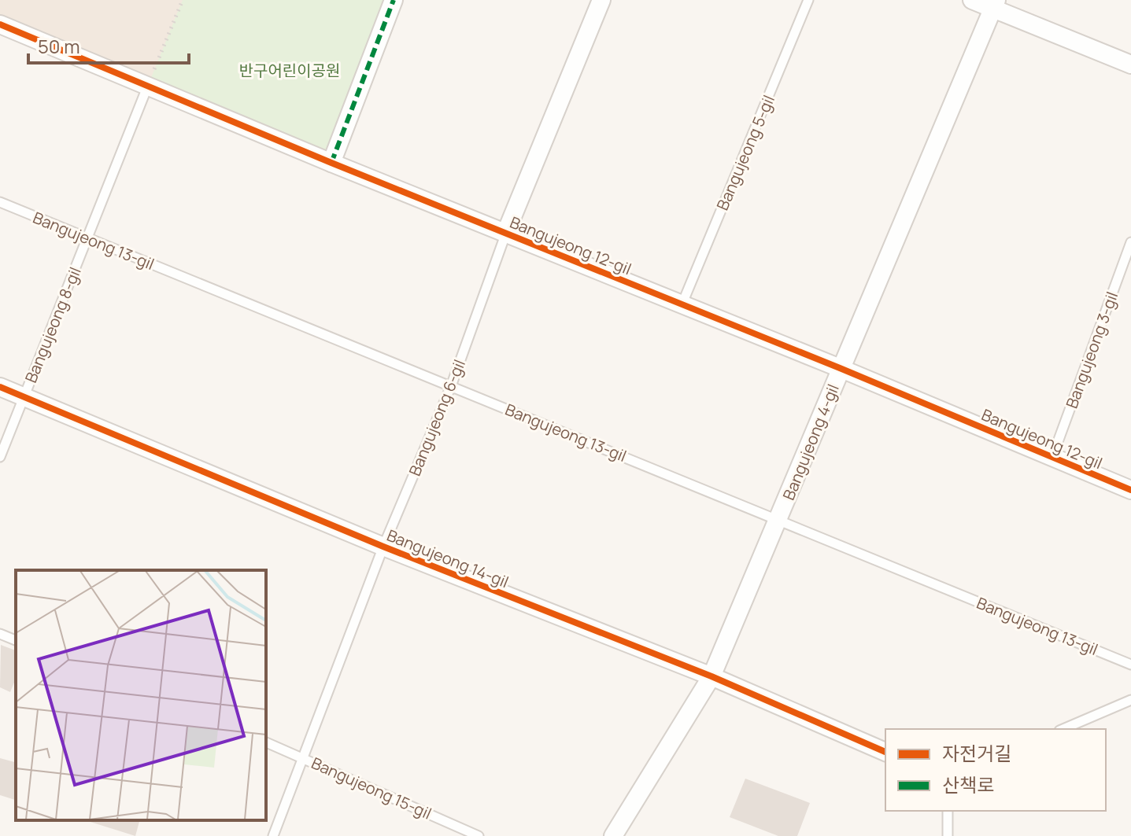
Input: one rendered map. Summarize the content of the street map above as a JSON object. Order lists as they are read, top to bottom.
{
  "streets": {
    "street": [
      "Bangujeong 12-gil",
      "Bangujeong 6-gil",
      "Bangujeong 4-gil",
      "Bangujeong 14-gil"
    ],
    "lane": [
      "Bangujeong 5-gil",
      "Bangujeong 13-gil",
      "Bangujeong 8-gil",
      "Bangujeong 3-gil",
      "Bangujeong 15-gil"
    ]
  },
  "crossings": [
    ["Bangujeong 5-gil", "Bangujeong 12-gil"],
    ["Bangujeong 13-gil", "Bangujeong 8-gil"],
    ["Bangujeong 13-gil", "Bangujeong 6-gil"],
    ["Bangujeong 13-gil", "Bangujeong 4-gil"],
    ["Bangujeong 12-gil", "Bangujeong 8-gil"],
    ["Bangujeong 12-gil", "Bangujeong 3-gil"],
    ["Bangujeong 12-gil", "Bangujeong 6-gil"],
    ["Bangujeong 12-gil", "Bangujeong 4-gil"],
    ["Bangujeong 8-gil", "Bangujeong 14-gil"],
    ["Bangujeong 6-gil", "Bangujeong 14-gil"],
    ["Bangujeong 6-gil", "Bangujeong 15-gil"],
    ["Bangujeong 4-gil", "Bangujeong 14-gil"]
  ],
  "parks": ["반구어린이공원"],
  "legend": ["자전거길", "산책로"],
  "scale_bar": "50 m"
}
